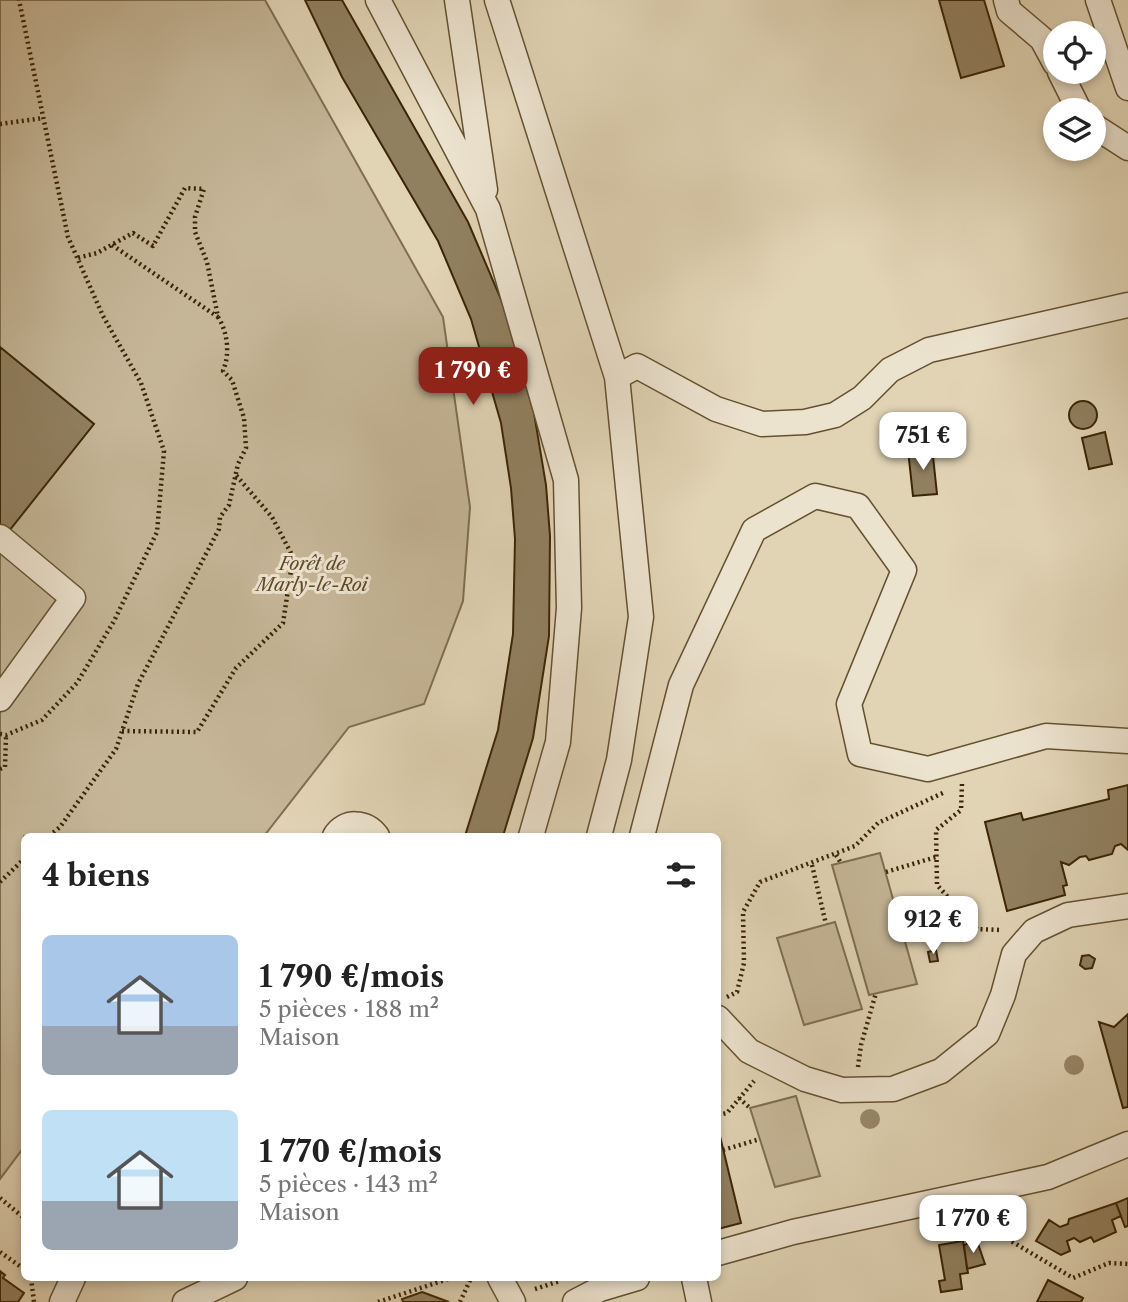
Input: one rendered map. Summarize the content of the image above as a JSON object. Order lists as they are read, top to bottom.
{
  "parks": ["Forêt de Marly-le-Roi"],
  "page": {
    "price": [
      "1 790 €",
      "751 €",
      "912 €",
      "1 770 €"
    ],
    "heading": "4 biens",
    "list": [
      {
        "name": "1 790 €/mois",
        "note": "5 pièces · 188 m² · Maison"
      },
      {
        "name": "1 770 €/mois",
        "note": "5 pièces · 143 m² · Maison"
      }
    ]
  }
}
